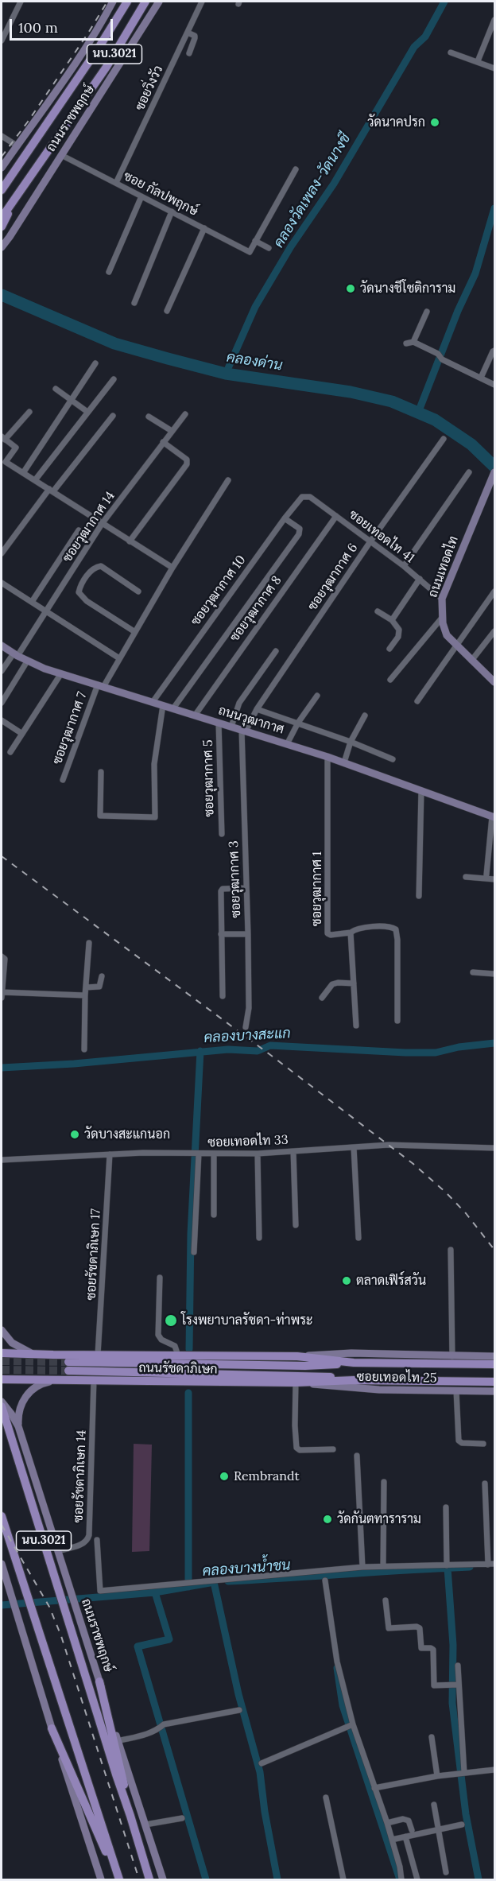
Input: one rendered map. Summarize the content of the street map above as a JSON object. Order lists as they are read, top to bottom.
{
  "streets": {
    "main road": [
      "นบ.3021",
      "ถนนราชพฤกษ์",
      "ถนนเทอดไท",
      "ถนนวุฒากาศ",
      "ถนนรัชดาภิเษก",
      "ซอยเทอดไท 25"
    ],
    "street": [
      "ซอยวิ่งวัว",
      "ซอย กัลปพฤกษ์",
      "ซอยวุฒากาศ 14",
      "ซอยเทอดไท 41",
      "ซอยวุฒากาศ 6",
      "ซอยวุฒากาศ 10",
      "ซอยวุฒากาศ 8",
      "ซอยวุฒากาศ 7",
      "ซอยวุฒากาศ 5",
      "ซอยวุฒากาศ 3",
      "ซอยวุฒากาศ 1",
      "ซอยเทอดไท 33",
      "ซอยรัชดาภิเษก 17",
      "ซอยรัชดาภิเษก 14"
    ]
  },
  "crossings": [
    ["ซอยวิ่งวัว", "ซอย กัลปพฤกษ์"],
    ["ถนนราชพฤกษ์", "ซอย กัลปพฤกษ์"],
    ["ถนนราชพฤกษ์", "ซอยรัชดาภิเษก 14"],
    ["ซอยวุฒากาศ 14", "ถนนวุฒากาศ"],
    ["ซอยเทอดไท 41", "ถนนเทอดไท"],
    ["ซอยเทอดไท 41", "ซอยวุฒากาศ 6"],
    ["ซอยเทอดไท 41", "ซอยวุฒากาศ 10"],
    ["ซอยเทอดไท 41", "ซอยวุฒากาศ 8"],
    ["ซอยวุฒากาศ 6", "ถนนวุฒากาศ"],
    ["ซอยวุฒากาศ 6", "ซอยวุฒากาศ 3"],
    ["ซอยวุฒากาศ 10", "ถนนวุฒากาศ"],
    ["ซอยวุฒากาศ 8", "ถนนวุฒากาศ"],
    ["ถนนวุฒากาศ", "ซอยวุฒากาศ 7"],
    ["ถนนวุฒากาศ", "ซอยวุฒากาศ 5"],
    ["ถนนวุฒากาศ", "ซอยวุฒากาศ 3"],
    ["ถนนวุฒากาศ", "ซอยวุฒากาศ 1"],
    ["ซอยเทอดไท 33", "ซอยรัชดาภิเษก 17"],
    ["ซอยรัชดาภิเษก 17", "ถนนรัชดาภิเษก"],
    ["ถนนรัชดาภิเษก", "ซอยเทอดไท 25"],
    ["ถนนรัชดาภิเษก", "ซอยรัชดาภิเษก 14"]
  ],
  "water": [
    "คลองวัดเพลง-วัดนางชี",
    "คลองด่าน",
    "คลองบางสะแก",
    "คลองบางน้ำชน"
  ],
  "places": [
    "วัดนาคปรก",
    "วัดนางชีโชติการาม",
    "วัดบางสะแกนอก",
    "ตลาดเฟิร์สวัน",
    "โรงพยาบาลรัชดา-ท่าพระ",
    "Rembrandt",
    "วัดกันตทาราราม"
  ],
  "scale_bar": "100 m"
}
